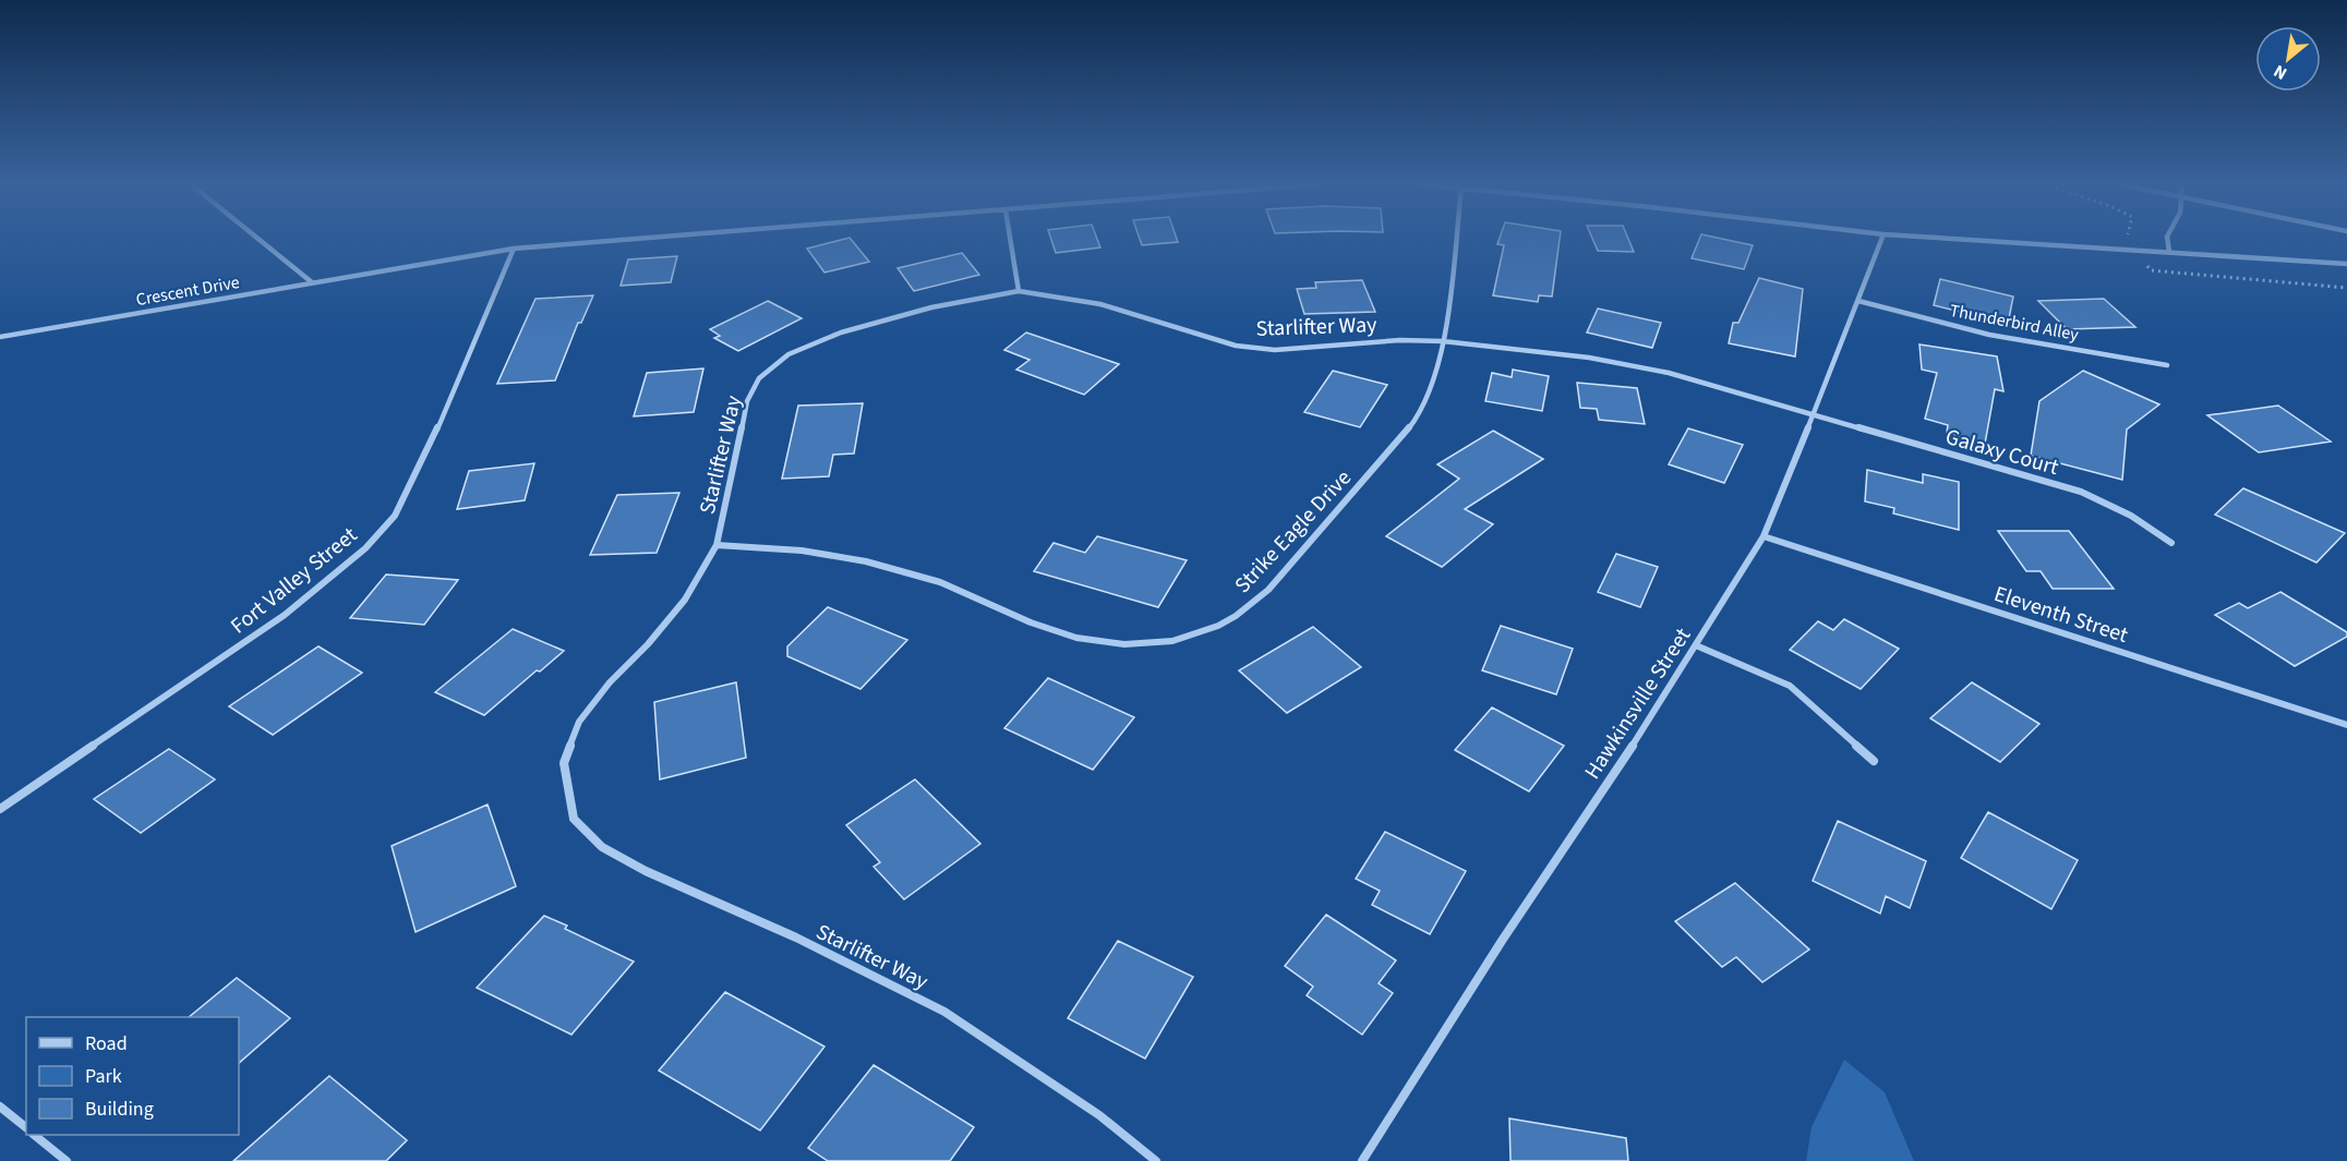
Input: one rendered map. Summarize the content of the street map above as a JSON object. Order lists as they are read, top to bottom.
{
  "streets": {
    "street": [
      "Crescent Drive",
      "Thunderbird Alley",
      "Starlifter Way",
      "Galaxy Court",
      "Strike Eagle Drive",
      "Fort Valley Street",
      "Eleventh Street",
      "Hawkinsville Street"
    ]
  },
  "crossings": [
    ["Crescent Drive", "Fort Valley Street"],
    ["Thunderbird Alley", "Hawkinsville Street"],
    ["Starlifter Way", "Galaxy Court"],
    ["Starlifter Way", "Strike Eagle Drive"],
    ["Starlifter Way", "Hawkinsville Street"],
    ["Galaxy Court", "Hawkinsville Street"],
    ["Eleventh Street", "Hawkinsville Street"]
  ],
  "legend": ["Road", "Park", "Building"],
  "north": "bottom left"
}
